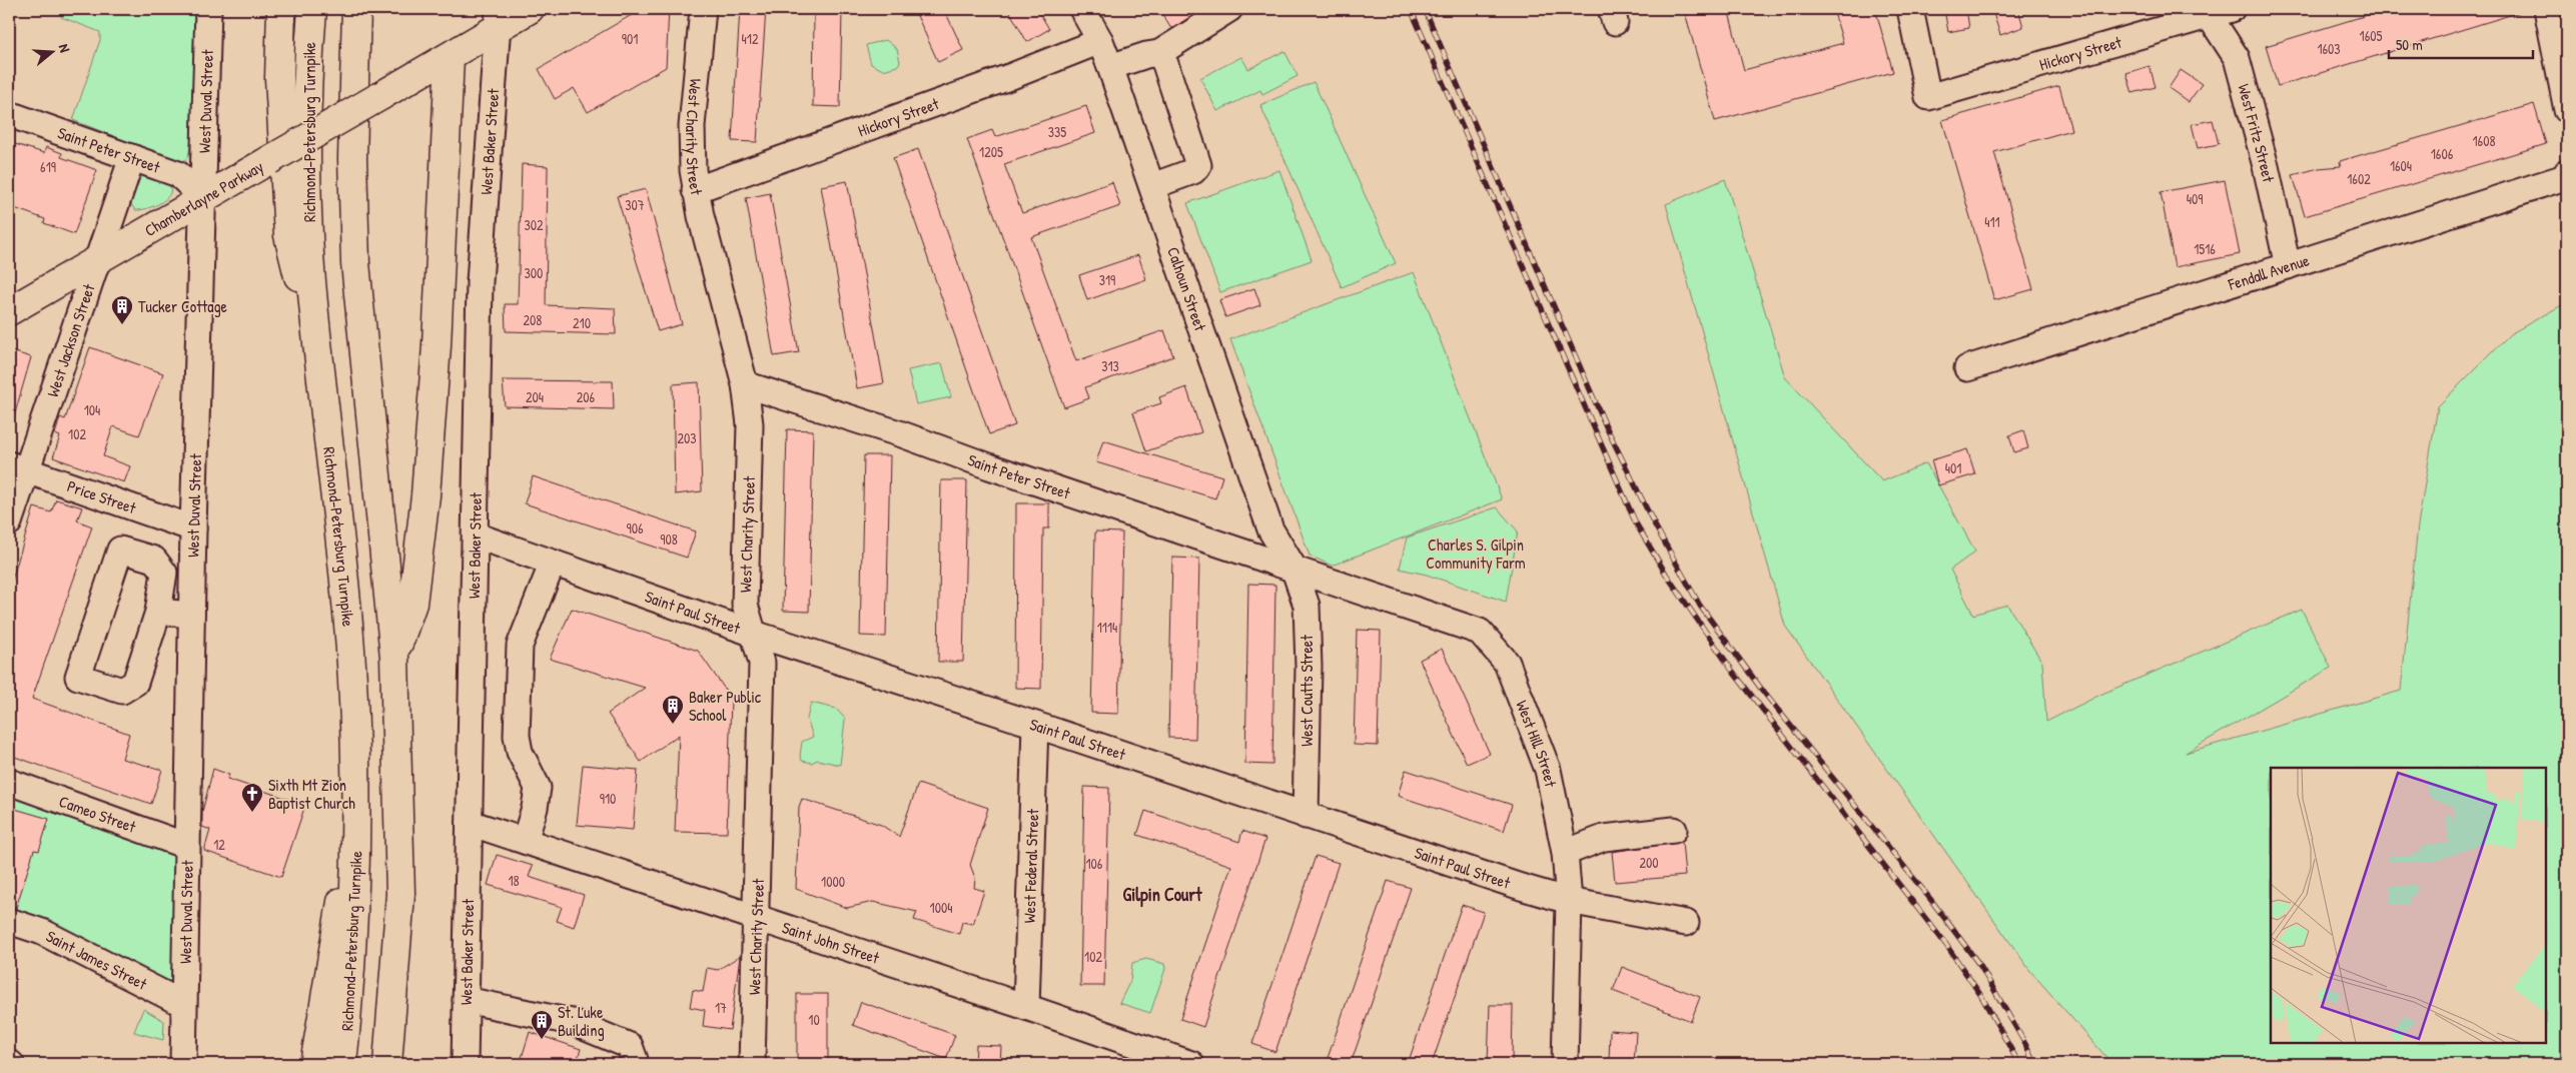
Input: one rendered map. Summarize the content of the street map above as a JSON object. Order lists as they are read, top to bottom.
{
  "streets": {
    "main road": ["Richmond-Petersburg Turnpike", "Chamberlayne Parkway"],
    "street": [
      "Hickory Street",
      "West Duval Street",
      "West Fritz Street",
      "West Charity Street",
      "West Baker Street",
      "Saint Peter Street",
      "Fendall Avenue",
      "Calhoun Street",
      "West Jackson Street",
      "Price Street",
      "Saint Paul Street",
      "West Coutts Street",
      "West Hill Street",
      "Cameo Street",
      "West Federal Street",
      "Saint John Street",
      "Saint James Street"
    ]
  },
  "crossings": [
    ["Hickory Street", "West Fritz Street"],
    ["Hickory Street", "West Charity Street"],
    ["Hickory Street", "Calhoun Street"],
    ["West Duval Street", "Saint Peter Street"],
    ["West Duval Street", "Chamberlayne Parkway"],
    ["West Duval Street", "Price Street"],
    ["West Duval Street", "Cameo Street"],
    ["West Duval Street", "Saint James Street"],
    ["West Fritz Street", "Fendall Avenue"],
    ["West Charity Street", "Saint Peter Street"],
    ["West Charity Street", "Saint Paul Street"],
    ["West Charity Street", "Saint John Street"],
    ["West Baker Street", "Chamberlayne Parkway"],
    ["West Baker Street", "Saint Paul Street"],
    ["West Baker Street", "Saint John Street"],
    ["Saint Peter Street", "Chamberlayne Parkway"],
    ["Saint Peter Street", "Calhoun Street"],
    ["Saint Peter Street", "West Jackson Street"],
    ["Saint Peter Street", "West Coutts Street"],
    ["Saint Peter Street", "West Hill Street"],
    ["Chamberlayne Parkway", "West Jackson Street"],
    ["Calhoun Street", "West Coutts Street"],
    ["Calhoun Street", "West Hill Street"],
    ["West Jackson Street", "Price Street"],
    ["Saint Paul Street", "West Coutts Street"],
    ["Saint Paul Street", "West Hill Street"],
    ["Saint Paul Street", "West Federal Street"],
    ["West Coutts Street", "West Hill Street"],
    ["West Federal Street", "Saint John Street"]
  ],
  "districts": ["Gilpin Court"],
  "parks": ["Charles S. Gilpin Community Farm"],
  "places": {
    "building": ["Tucker Cottage", "Baker Public School", "St. Luke Building"],
    "church": ["Sixth Mt Zion Baptist Church"]
  },
  "house_numbers": [
    "1605",
    "901",
    "412",
    "1603",
    "335",
    "1608",
    "1205",
    "1606",
    "1604",
    "619",
    "1602",
    "409",
    "307",
    "411",
    "302",
    "1516",
    "300",
    "319",
    "208",
    "210",
    "313",
    "204",
    "206",
    "104",
    "102",
    "203",
    "401",
    "906",
    "908",
    "1114",
    "910",
    "12",
    "200",
    "106",
    "18",
    "1000",
    "1004",
    "102",
    "17",
    "10"
  ],
  "scale_bar": "50 m",
  "north": "right"
}
